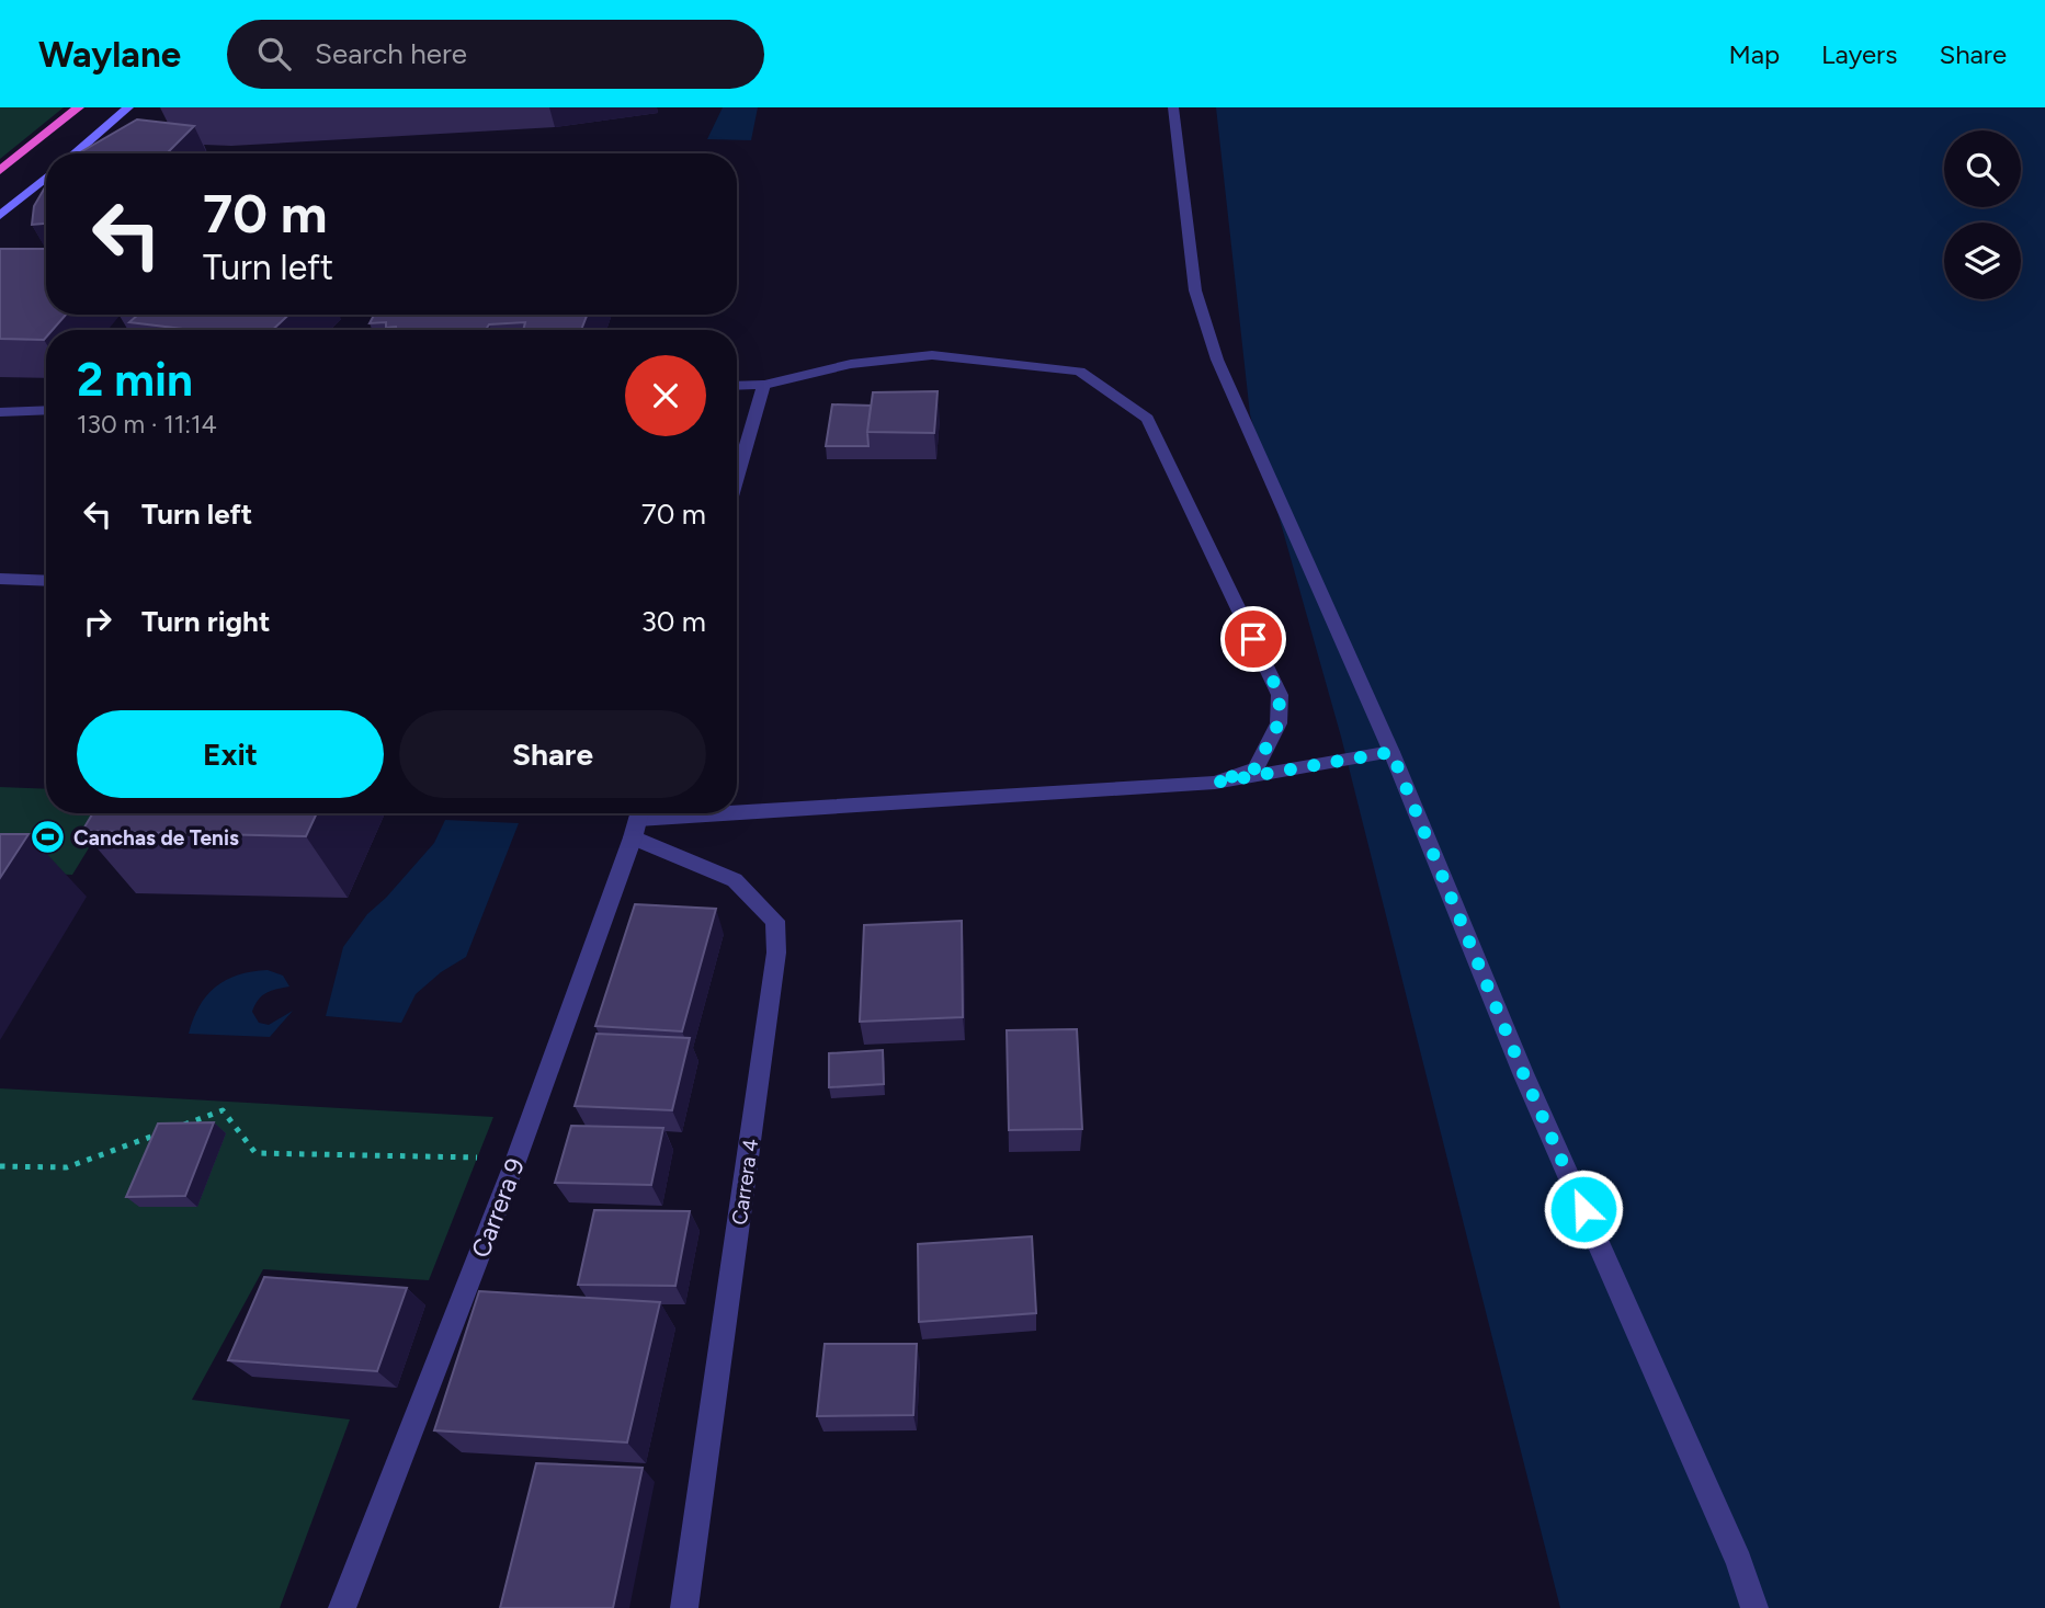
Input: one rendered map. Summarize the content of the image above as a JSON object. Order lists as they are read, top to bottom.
{
  "streets": {
    "street": ["Carrera 4", "Carrera 9"]
  },
  "crossings": [
    ["Carrera 4", "Carrera 9"]
  ],
  "places": {
    "sports": ["Canchas de Tenis"]
  },
  "page": {
    "header": "Waylane",
    "search": "Search here",
    "nav": ["Map", "Layers", "Share"],
    "turn": ["70 m", "Turn left"],
    "heading": ["2 min", "130 m · 11:14"],
    "list": [
      {
        "name": "Turn left",
        "value": "70 m"
      },
      {
        "name": "Turn right",
        "value": "30 m"
      }
    ],
    "buttons": ["Exit", "Share"]
  }
}
